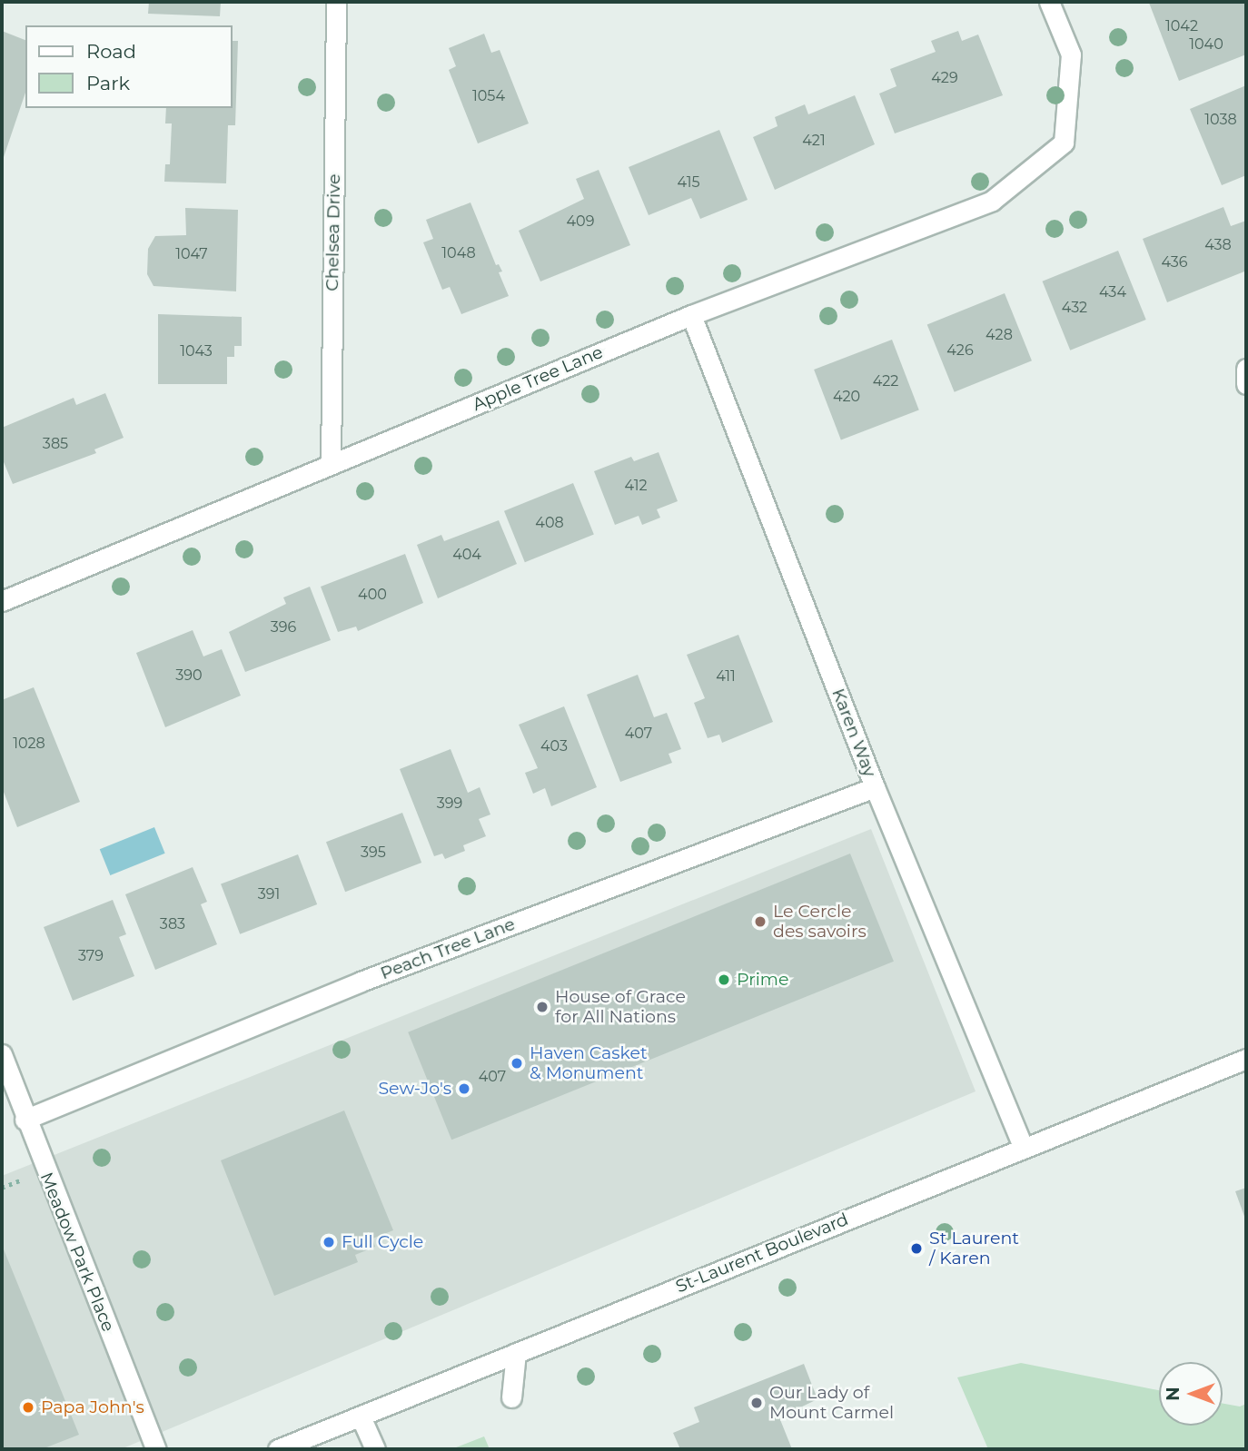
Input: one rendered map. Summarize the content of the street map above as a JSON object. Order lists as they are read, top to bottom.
{
  "streets": {
    "street": [
      "Chelsea Drive",
      "Apple Tree Lane",
      "Karen Way",
      "Peach Tree Lane",
      "Meadow Park Place",
      "St-Laurent Boulevard"
    ]
  },
  "crossings": [
    ["Chelsea Drive", "Apple Tree Lane"],
    ["Apple Tree Lane", "Karen Way"],
    ["Karen Way", "Peach Tree Lane"],
    ["Karen Way", "St-Laurent Boulevard"],
    ["Peach Tree Lane", "Meadow Park Place"]
  ],
  "places": [
    "Le Cercle des savoirs",
    "Prime",
    "House of Grace for All Nations",
    "Haven Casket & Monument",
    "Sew-Jo's",
    "Full Cycle",
    "St Laurent / Karen",
    "Our Lady of Mount Carmel",
    "Papa John's"
  ],
  "house_numbers": [
    "1042",
    "1040",
    "429",
    "1054",
    "1038",
    "421",
    "415",
    "409",
    "438",
    "1048",
    "1047",
    "436",
    "434",
    "432",
    "428",
    "426",
    "1043",
    "422",
    "420",
    "385",
    "412",
    "408",
    "404",
    "400",
    "396",
    "390",
    "411",
    "407",
    "1028",
    "403",
    "399",
    "395",
    "391",
    "383",
    "379",
    "407"
  ],
  "legend": ["Road", "Park"],
  "north": "left"
}
